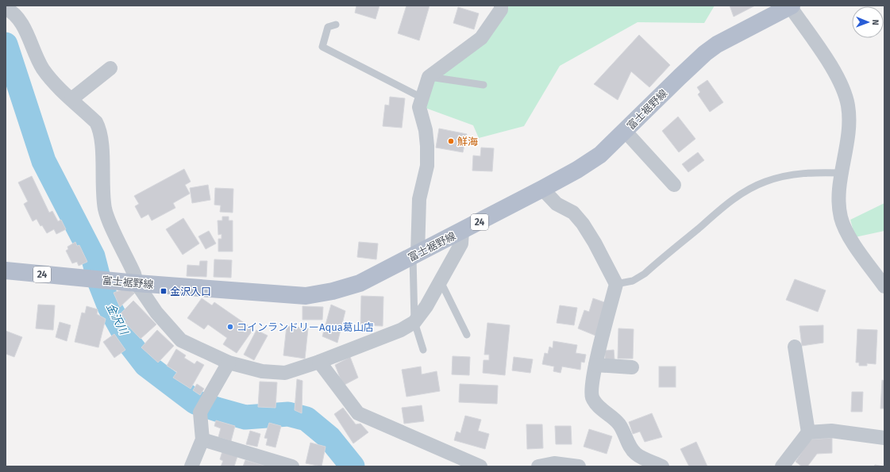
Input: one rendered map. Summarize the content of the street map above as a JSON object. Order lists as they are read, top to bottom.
{
  "streets": {
    "main road": ["富士裾野線", "24"]
  },
  "water": ["金沢川"],
  "places": {
    "other": ["鮮海", "コインランドリーAqua葛山店"],
    "transit": ["金沢入口"]
  },
  "north": "right"
}
